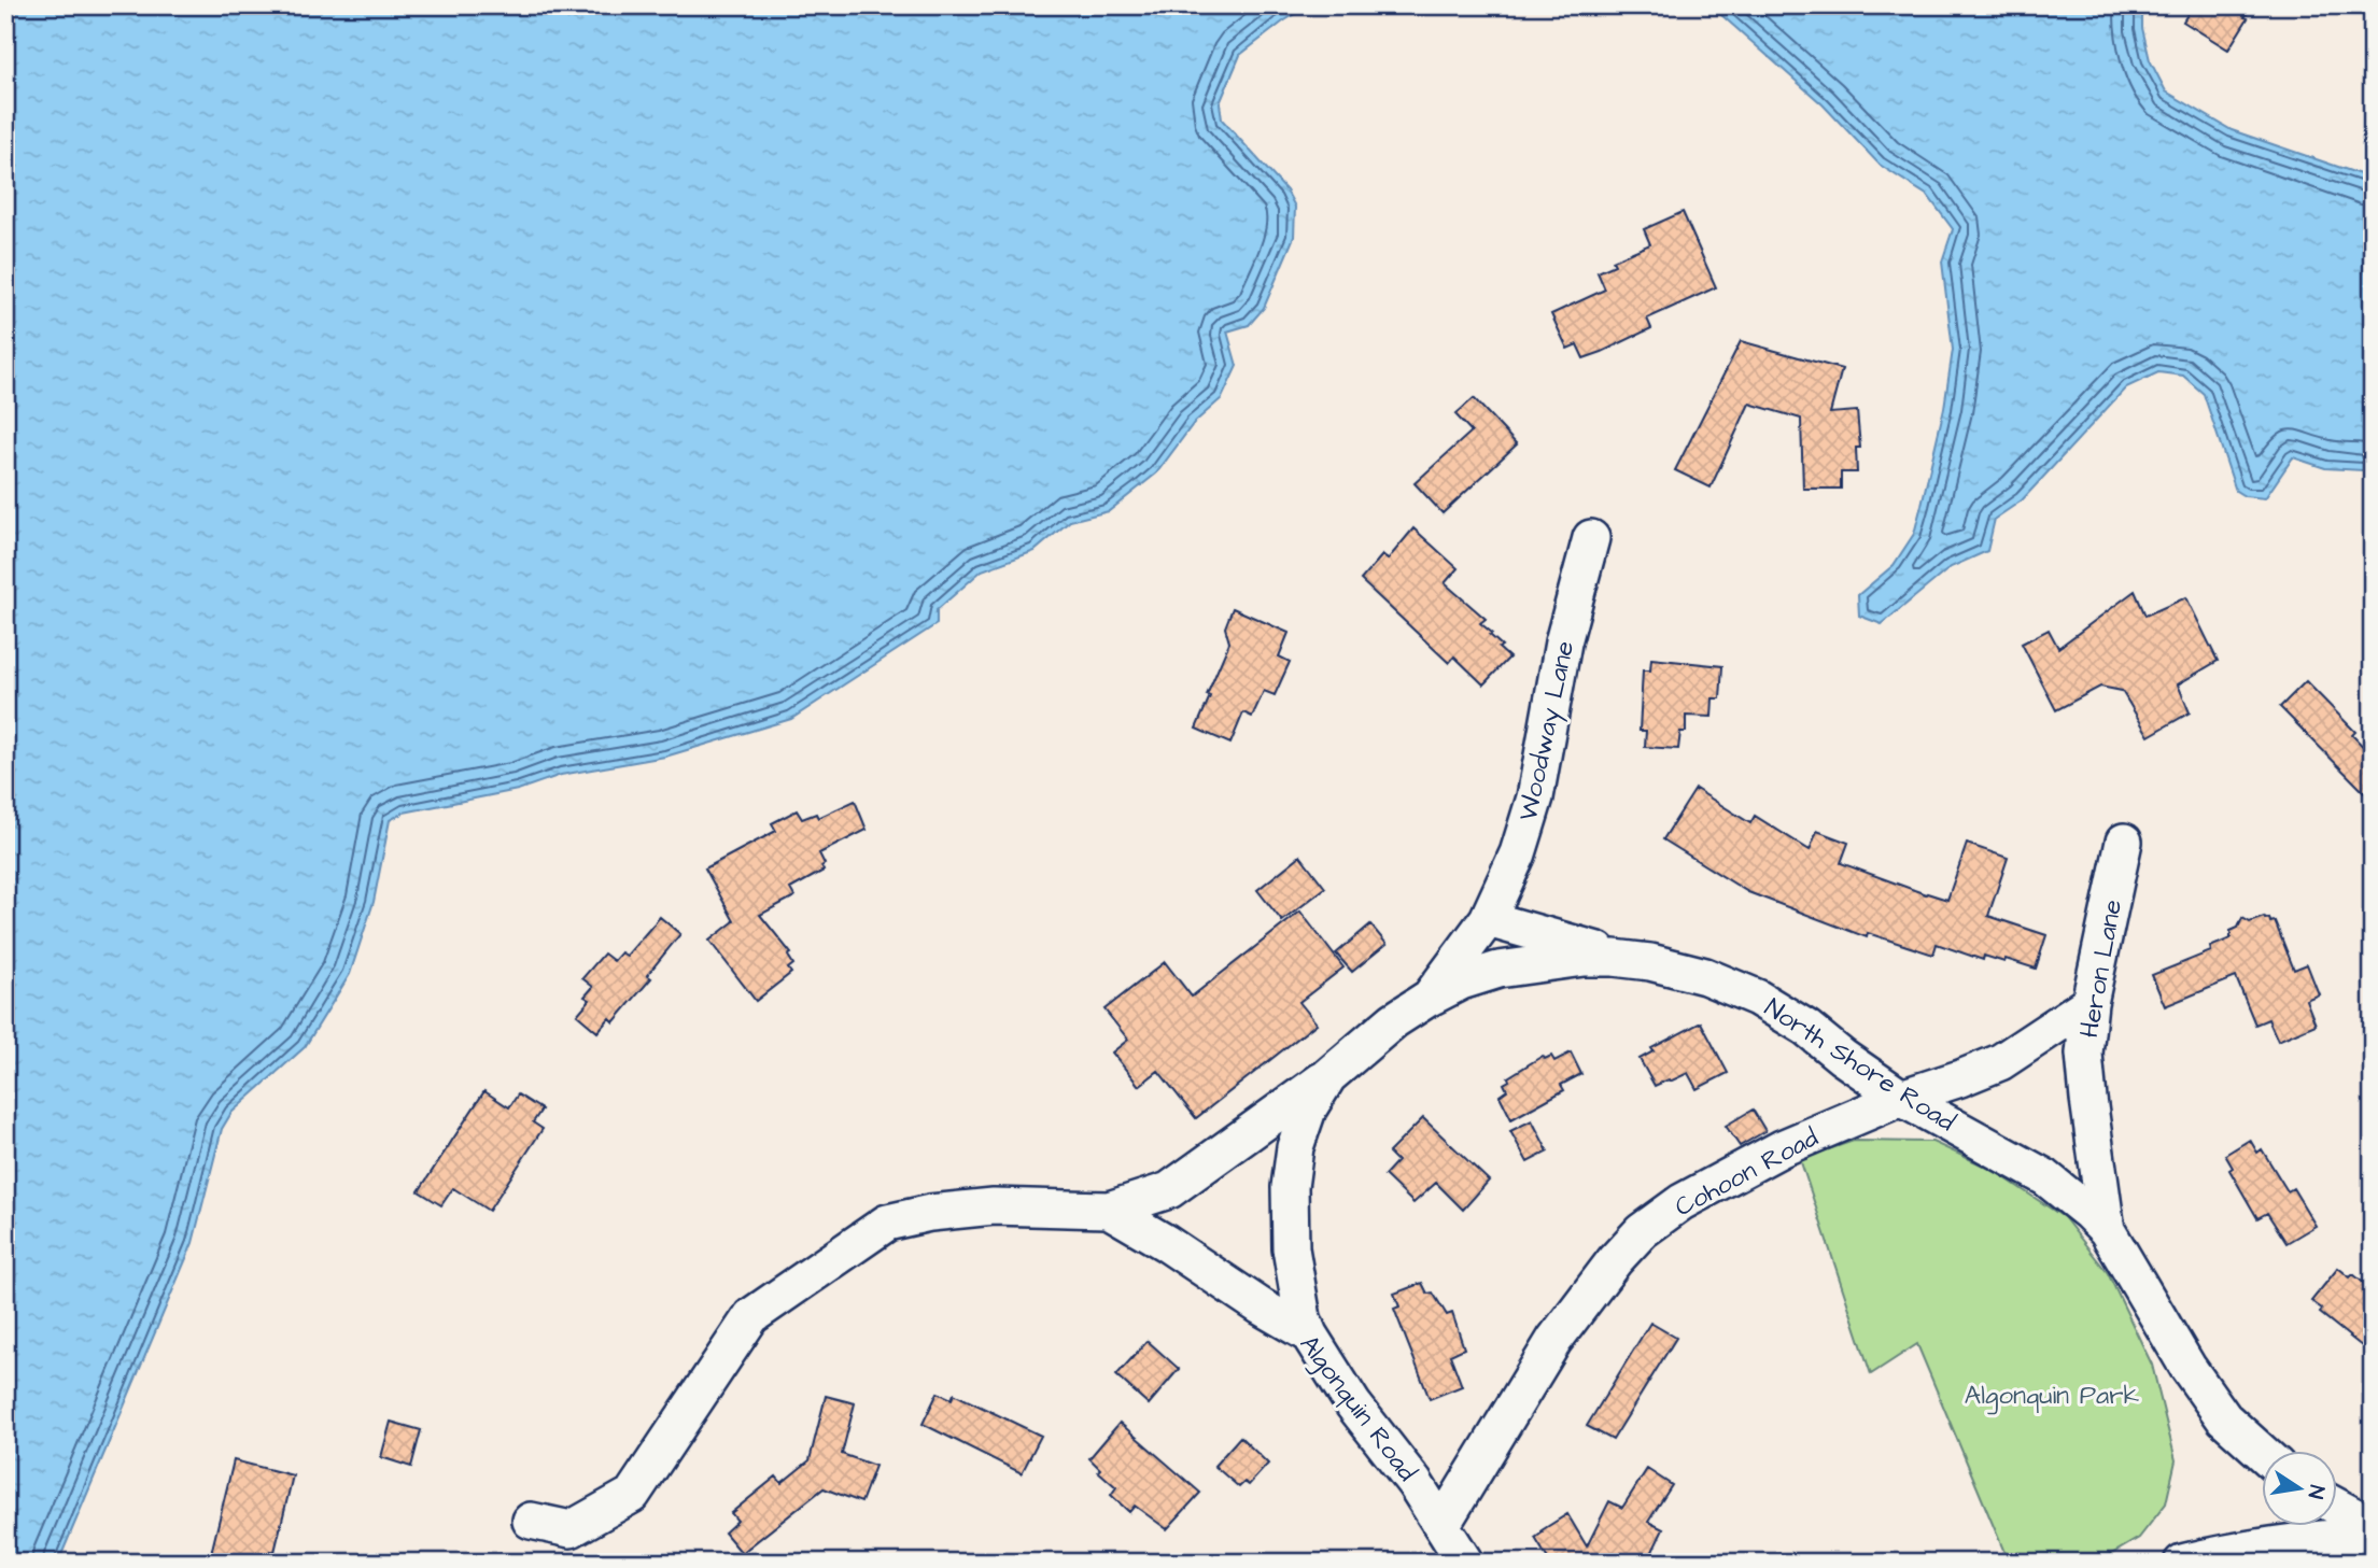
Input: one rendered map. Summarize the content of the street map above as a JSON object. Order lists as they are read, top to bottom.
{
  "streets": {
    "street": [
      "Woodway Lane",
      "Heron Lane",
      "North Shore Road",
      "Cohoon Road",
      "Algonquin Road"
    ]
  },
  "crossings": [
    ["Woodway Lane", "North Shore Road"],
    ["Heron Lane", "North Shore Road"],
    ["Heron Lane", "Cohoon Road"],
    ["North Shore Road", "Cohoon Road"],
    ["North Shore Road", "Algonquin Road"],
    ["Cohoon Road", "Algonquin Road"]
  ],
  "parks": ["Algonquin Park"],
  "north": "right"
}
